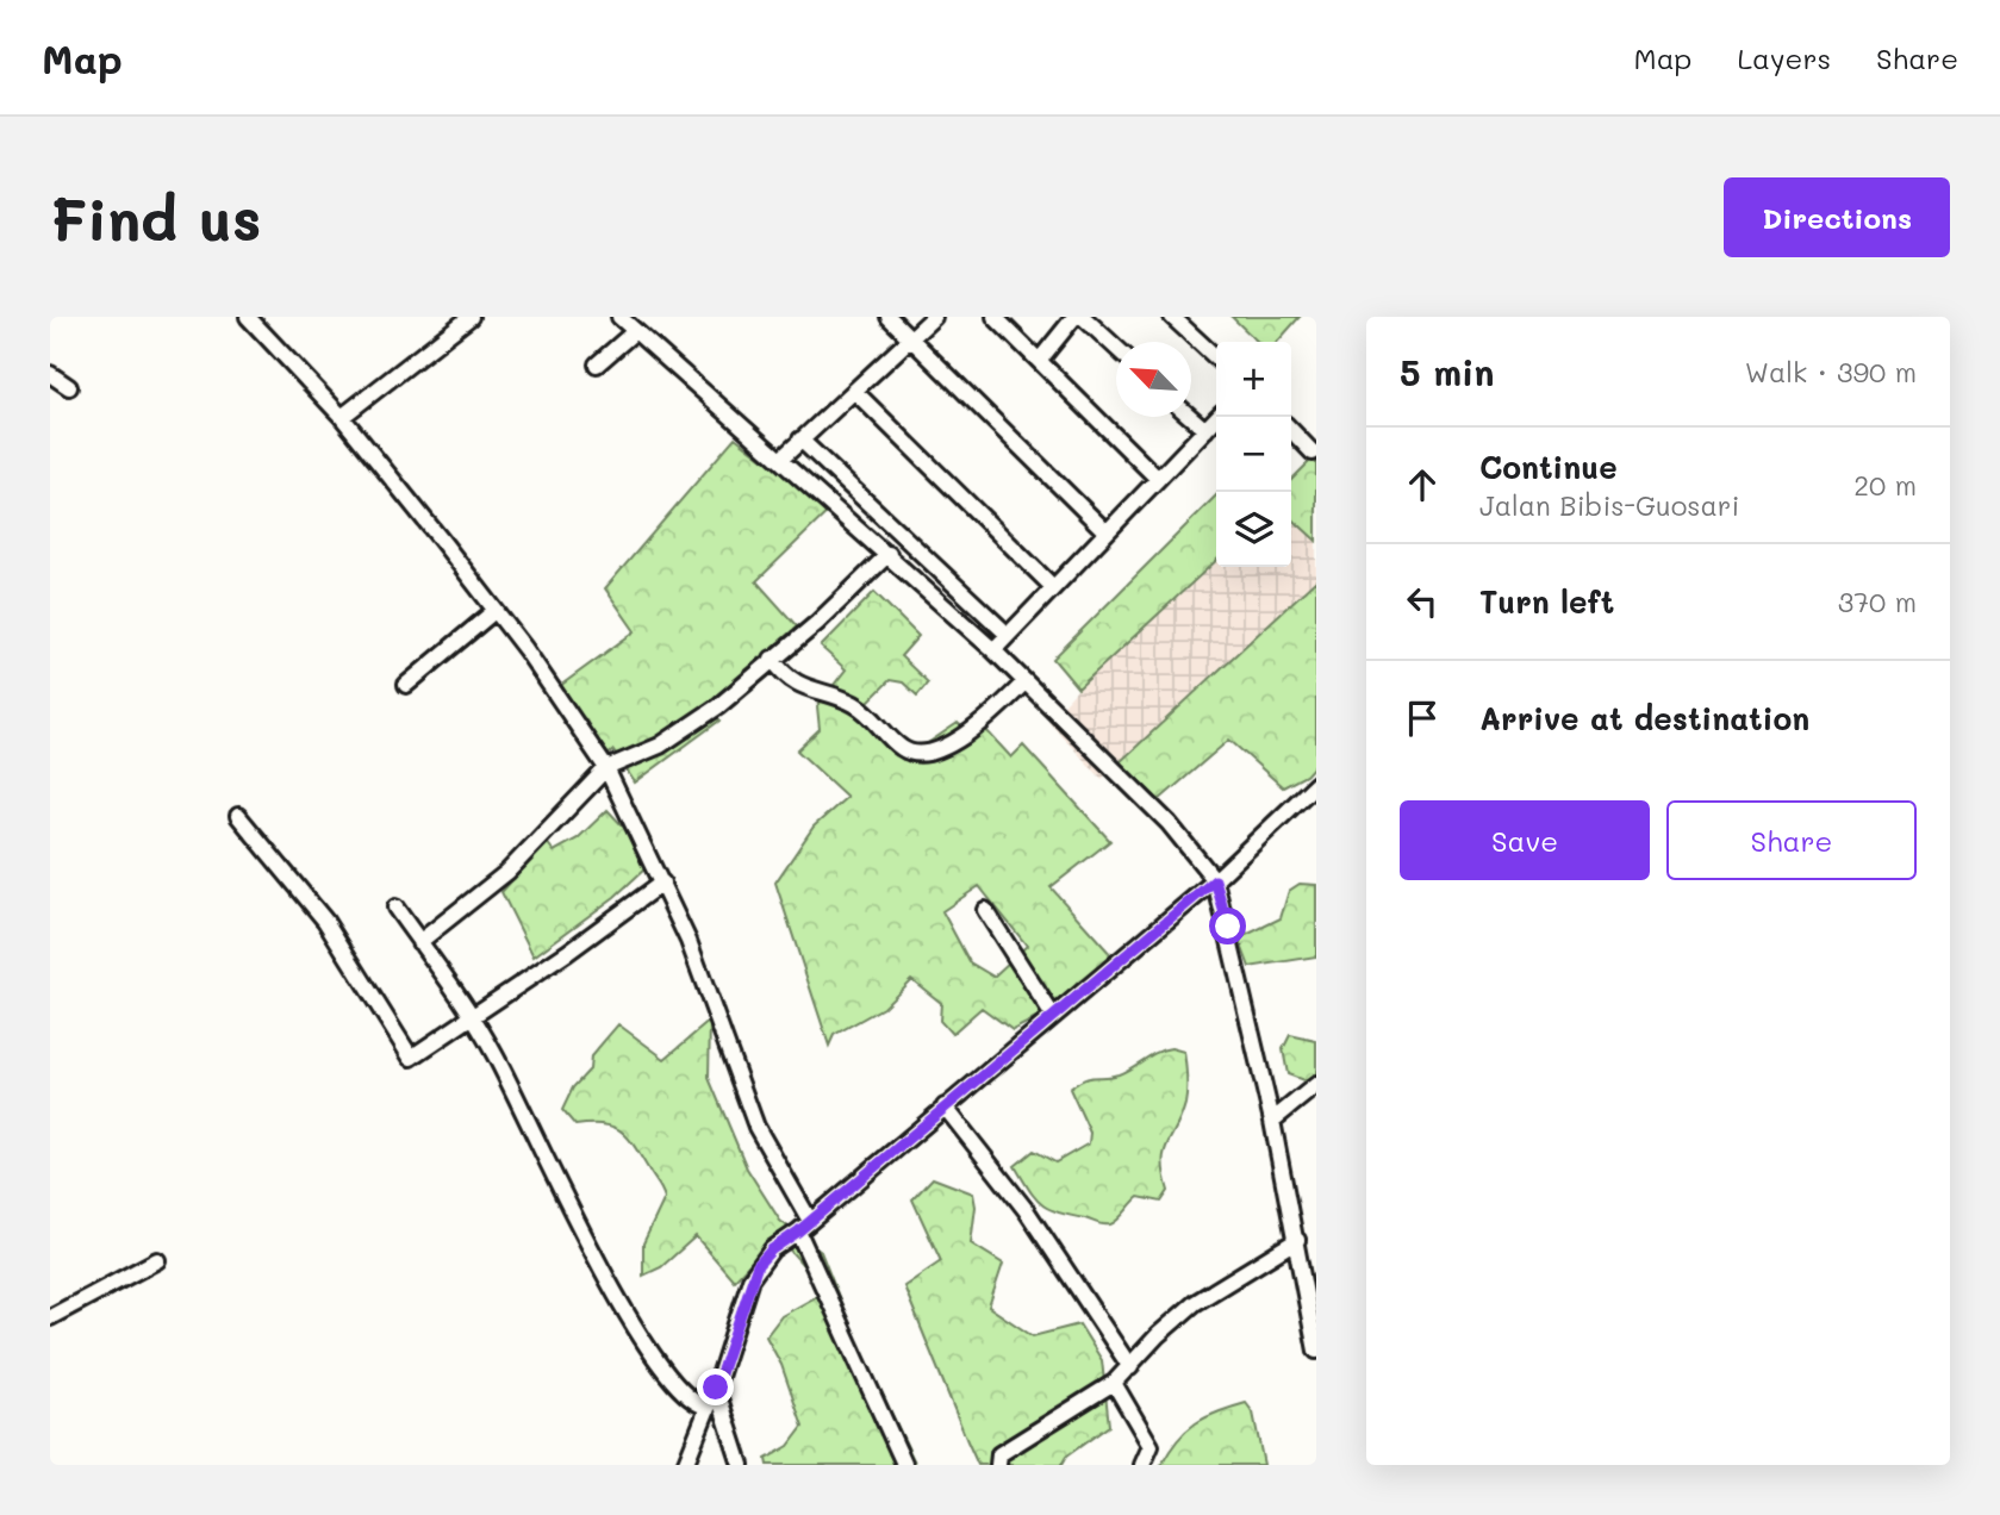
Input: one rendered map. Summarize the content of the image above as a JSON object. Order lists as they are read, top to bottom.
{
  "north": "top left",
  "page": {
    "header": "Map",
    "nav": ["Map", "Layers", "Share"],
    "buttons": [
      "Directions",
      ["Save", "Share"]
    ],
    "title": "Find us",
    "heading": ["5 min", "Walk · 390 m"],
    "map_buttons": ["+", "−"],
    "list": [
      ["Continue", "Jalan Bibis-Guosari", "20 m"],
      ["Turn left", "370 m"],
      "Arrive at destination"
    ]
  }
}
